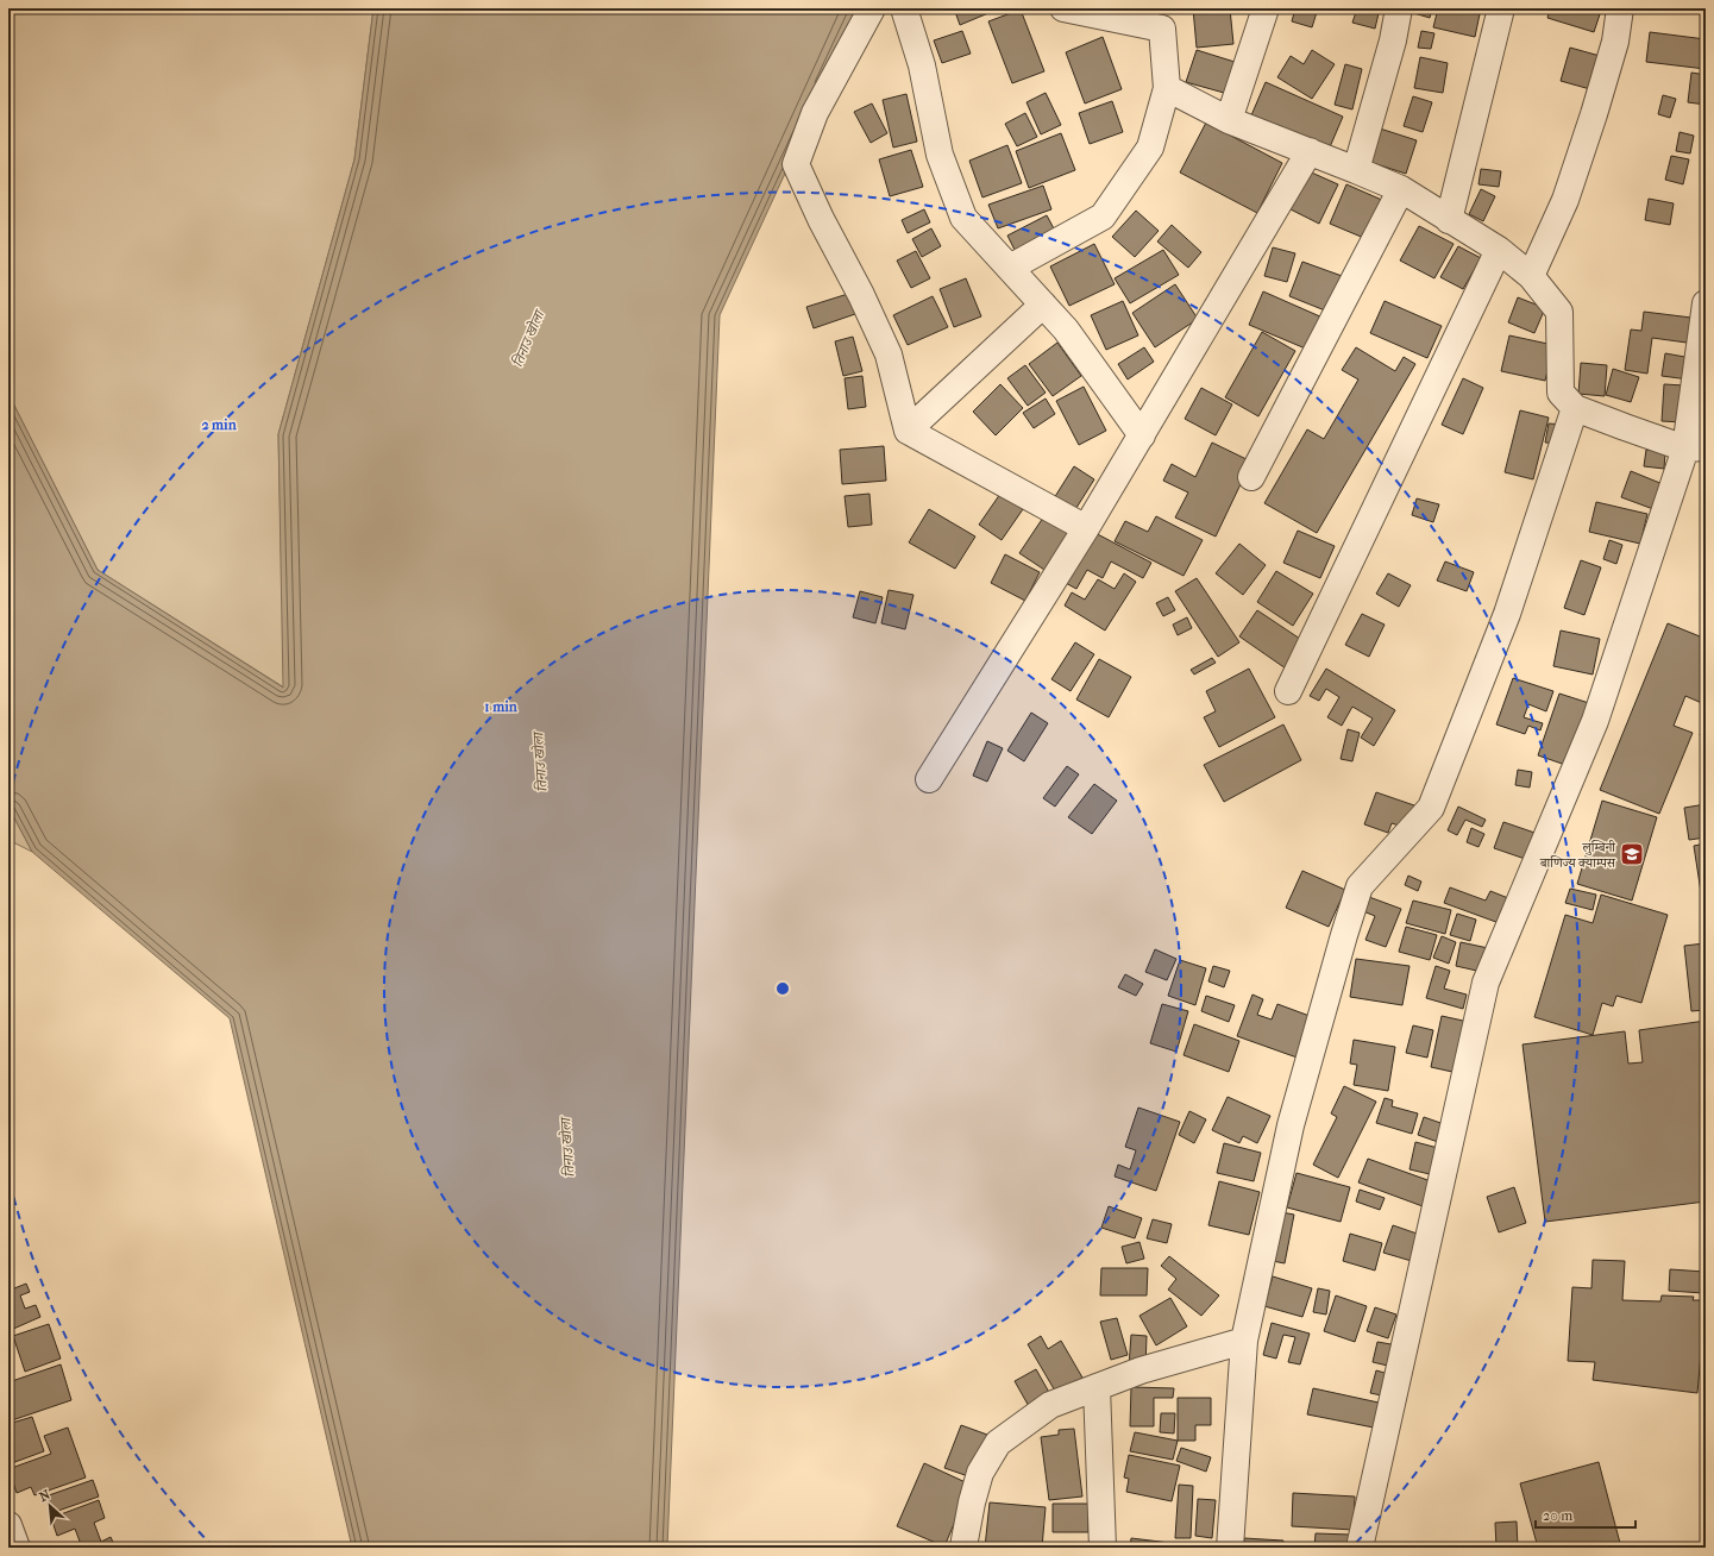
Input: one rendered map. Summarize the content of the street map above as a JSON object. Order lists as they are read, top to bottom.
{
  "water": ["तिनाउ खोला"],
  "places": {
    "school or university": ["लुम्बिनी बाणिज्य क्याम्पस"]
  },
  "scale_bar": "20 m",
  "north": "top left",
  "rings": ["2 min", "1 min"]
}
